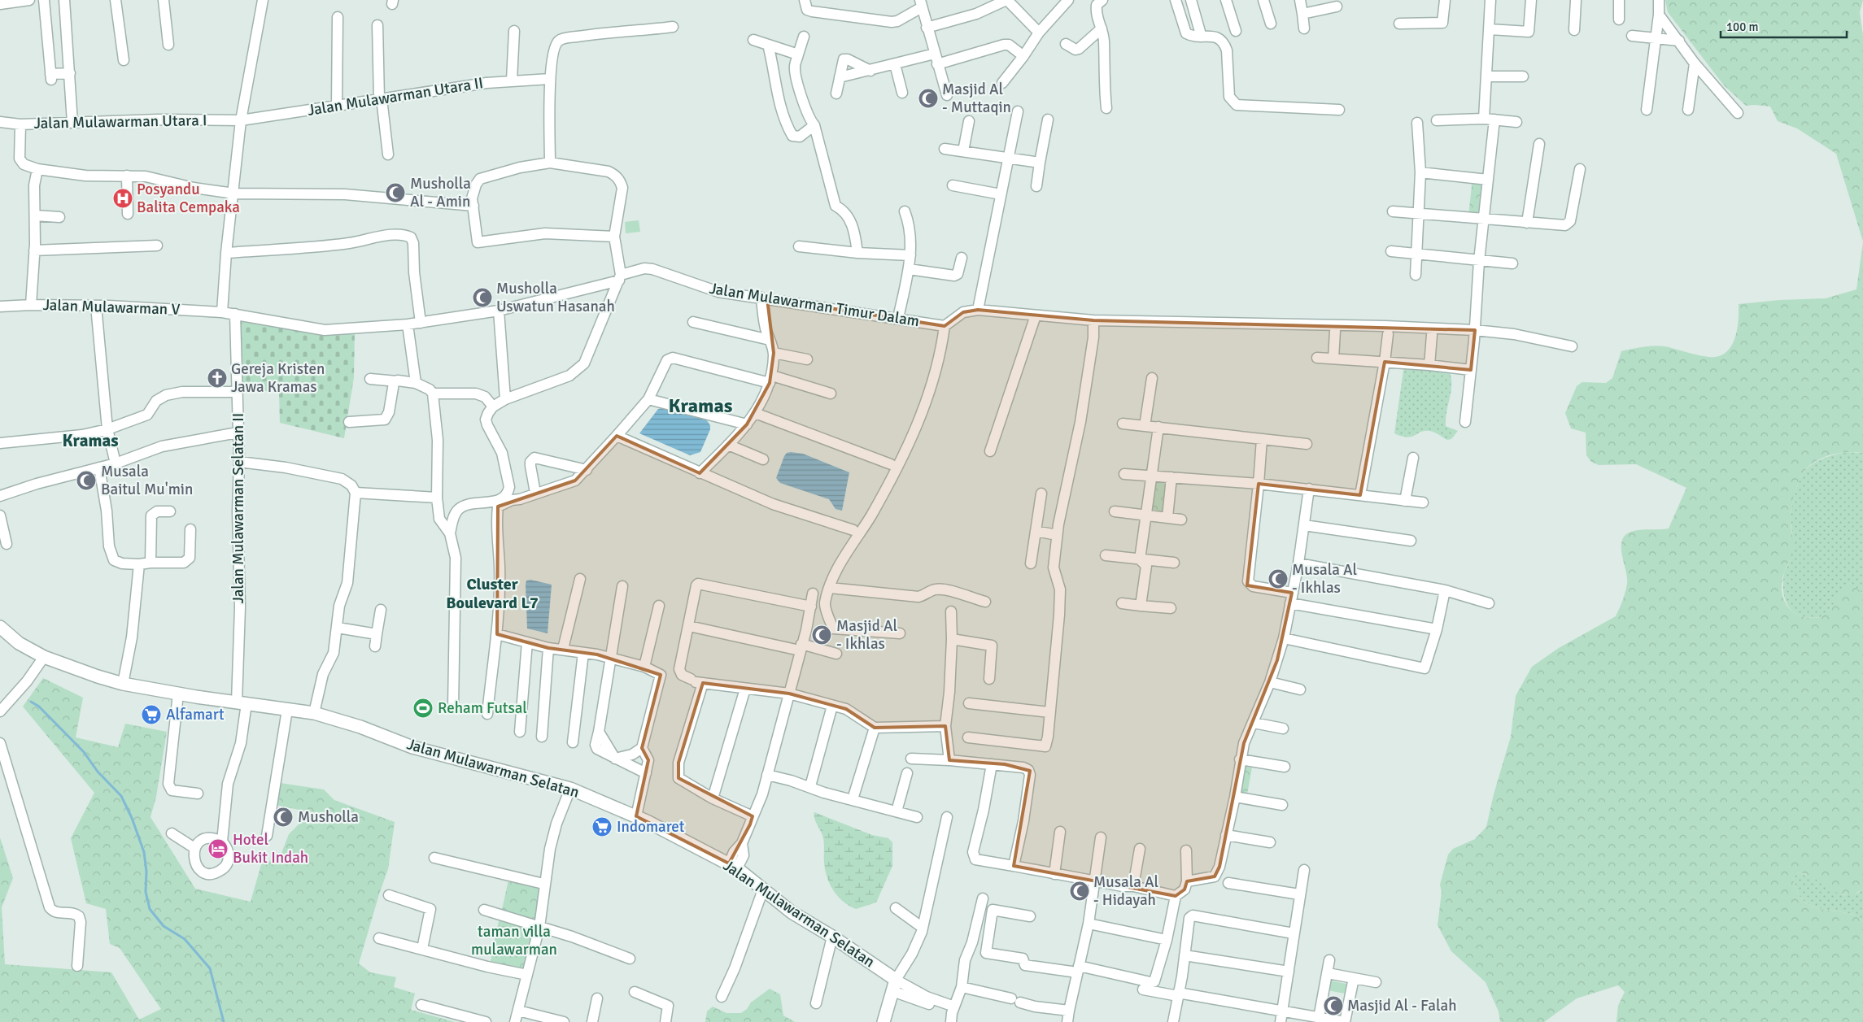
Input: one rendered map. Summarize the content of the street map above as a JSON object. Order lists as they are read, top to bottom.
{
  "streets": {
    "street": [
      "Jalan Mulawarman Utara II",
      "Jalan Mulawarman Utara I",
      "Jalan Mulawarman Timur Dalam",
      "Jalan Mulawarman V",
      "Jalan Mulawarman Selatan II",
      "Jalan Mulawarman Selatan"
    ]
  },
  "crossings": [
    ["Jalan Mulawarman Utara II", "Jalan Mulawarman Utara I"],
    ["Jalan Mulawarman Timur Dalam", "Jalan Mulawarman V"],
    ["Jalan Mulawarman V", "Jalan Mulawarman Selatan II"],
    ["Jalan Mulawarman Selatan II", "Jalan Mulawarman Selatan"]
  ],
  "districts": ["Kramas", "Kramas", "Cluster Boulevard L7"],
  "parks": ["taman villa mulawarman"],
  "places": {
    "mosque": [
      "Masjid Al - Muttaqin",
      "Musholla Al - Amin",
      "Musholla Uswatun Hasanah",
      "Musala Baitul Mu'min",
      "Musala Al - Ikhlas",
      "Masjid Al - Ikhlas",
      "Musholla",
      "Musala Al - Hidayah",
      "Masjid Al - Falah"
    ],
    "hospital": ["Posyandu Balita Cempaka"],
    "church": ["Gereja Kristen Jawa Kramas"],
    "sports": ["Reham Futsal"],
    "supermarket": ["Alfamart", "Indomaret"],
    "hotel": ["Hotel Bukit Indah"]
  },
  "scale_bar": "100 m"
}
